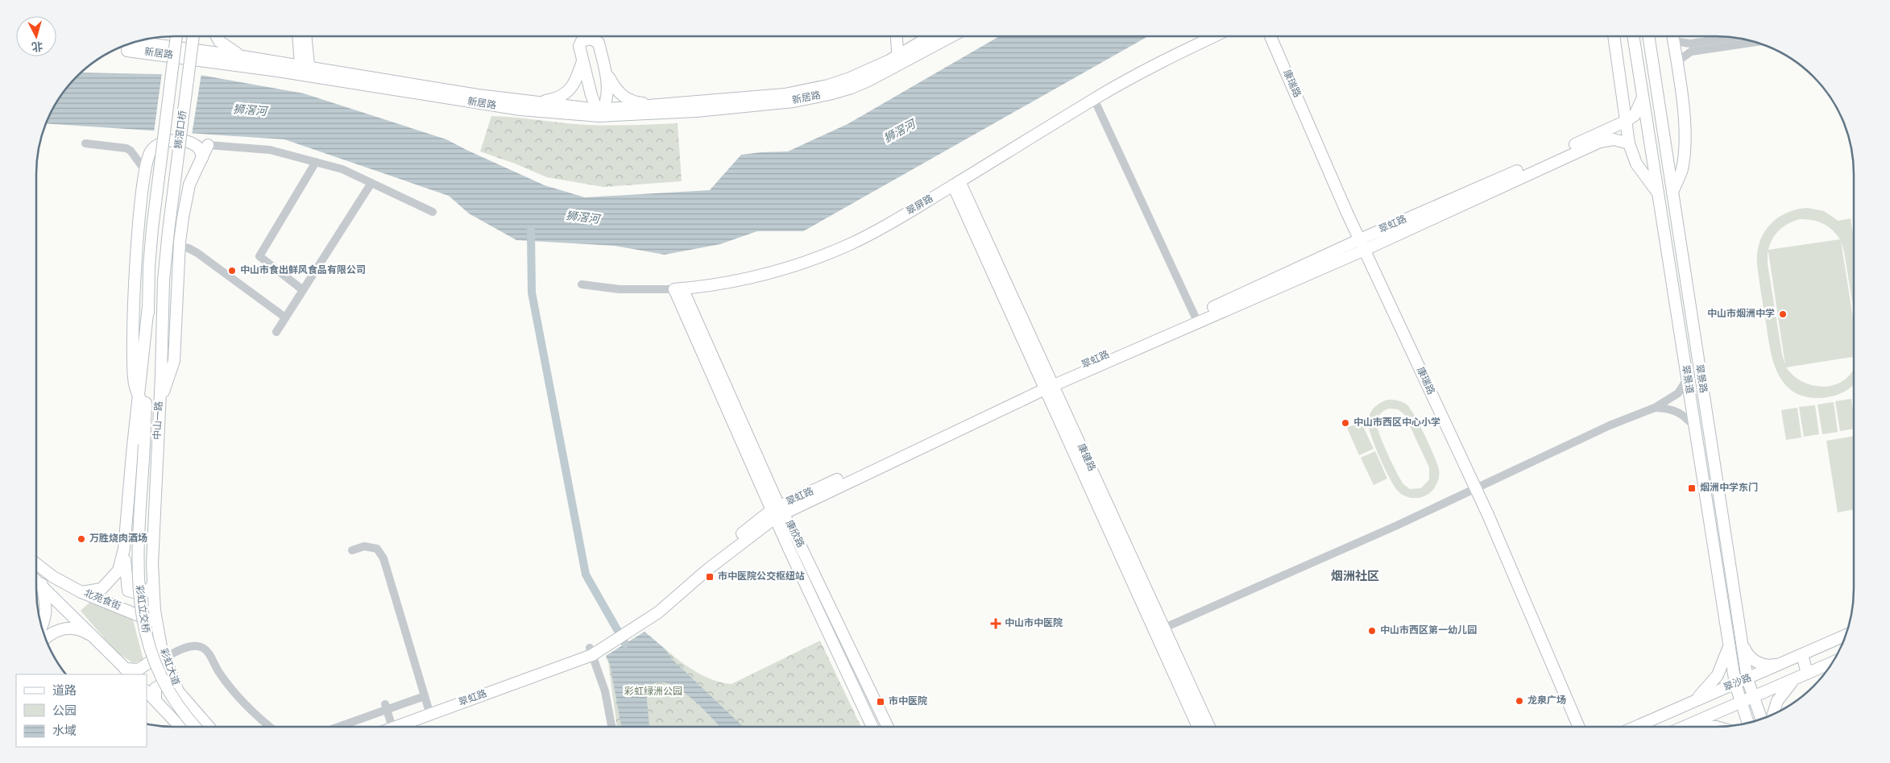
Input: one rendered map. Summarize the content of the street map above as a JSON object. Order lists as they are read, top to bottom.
{
  "streets": {
    "main road": [
      "新居路",
      "康瑞路",
      "狮滘口桥",
      "翠屏路",
      "翠虹路",
      "翠景路",
      "翠景道",
      "中山一路",
      "康健路",
      "康欣路",
      "北苑食街",
      "彩虹立交桥",
      "彩虹大道",
      "翠沙路"
    ]
  },
  "crossings": [
    ["康瑞路", "翠虹路"],
    ["狮滘口桥", "中山一路"],
    ["翠屏路", "康健路"],
    ["翠屏路", "康欣路"],
    ["翠虹路", "翠景道"],
    ["翠虹路", "康健路"],
    ["翠虹路", "康欣路"],
    ["翠景路", "翠沙路"],
    ["翠景道", "翠沙路"],
    ["中山一路", "北苑食街"],
    ["中山一路", "彩虹立交桥"],
    ["中山一路", "彩虹大道"],
    ["北苑食街", "彩虹大道"]
  ],
  "districts": ["烟洲社区"],
  "water": ["狮滘河"],
  "parks": ["彩虹绿洲公园"],
  "places": {
    "other": [
      "中山市食出鲜风食品有限公司",
      "中山市烟洲中学",
      "中山市西区中心小学",
      "万胜烧肉酒场",
      "中山市西区第一幼儿园",
      "龙泉广场"
    ],
    "transit": ["烟洲中学东门", "市中医院公交枢纽站", "市中医院"],
    "health": ["中山市中医院"]
  },
  "legend": ["道路", "公园", "水域"],
  "north": "bottom"
}
